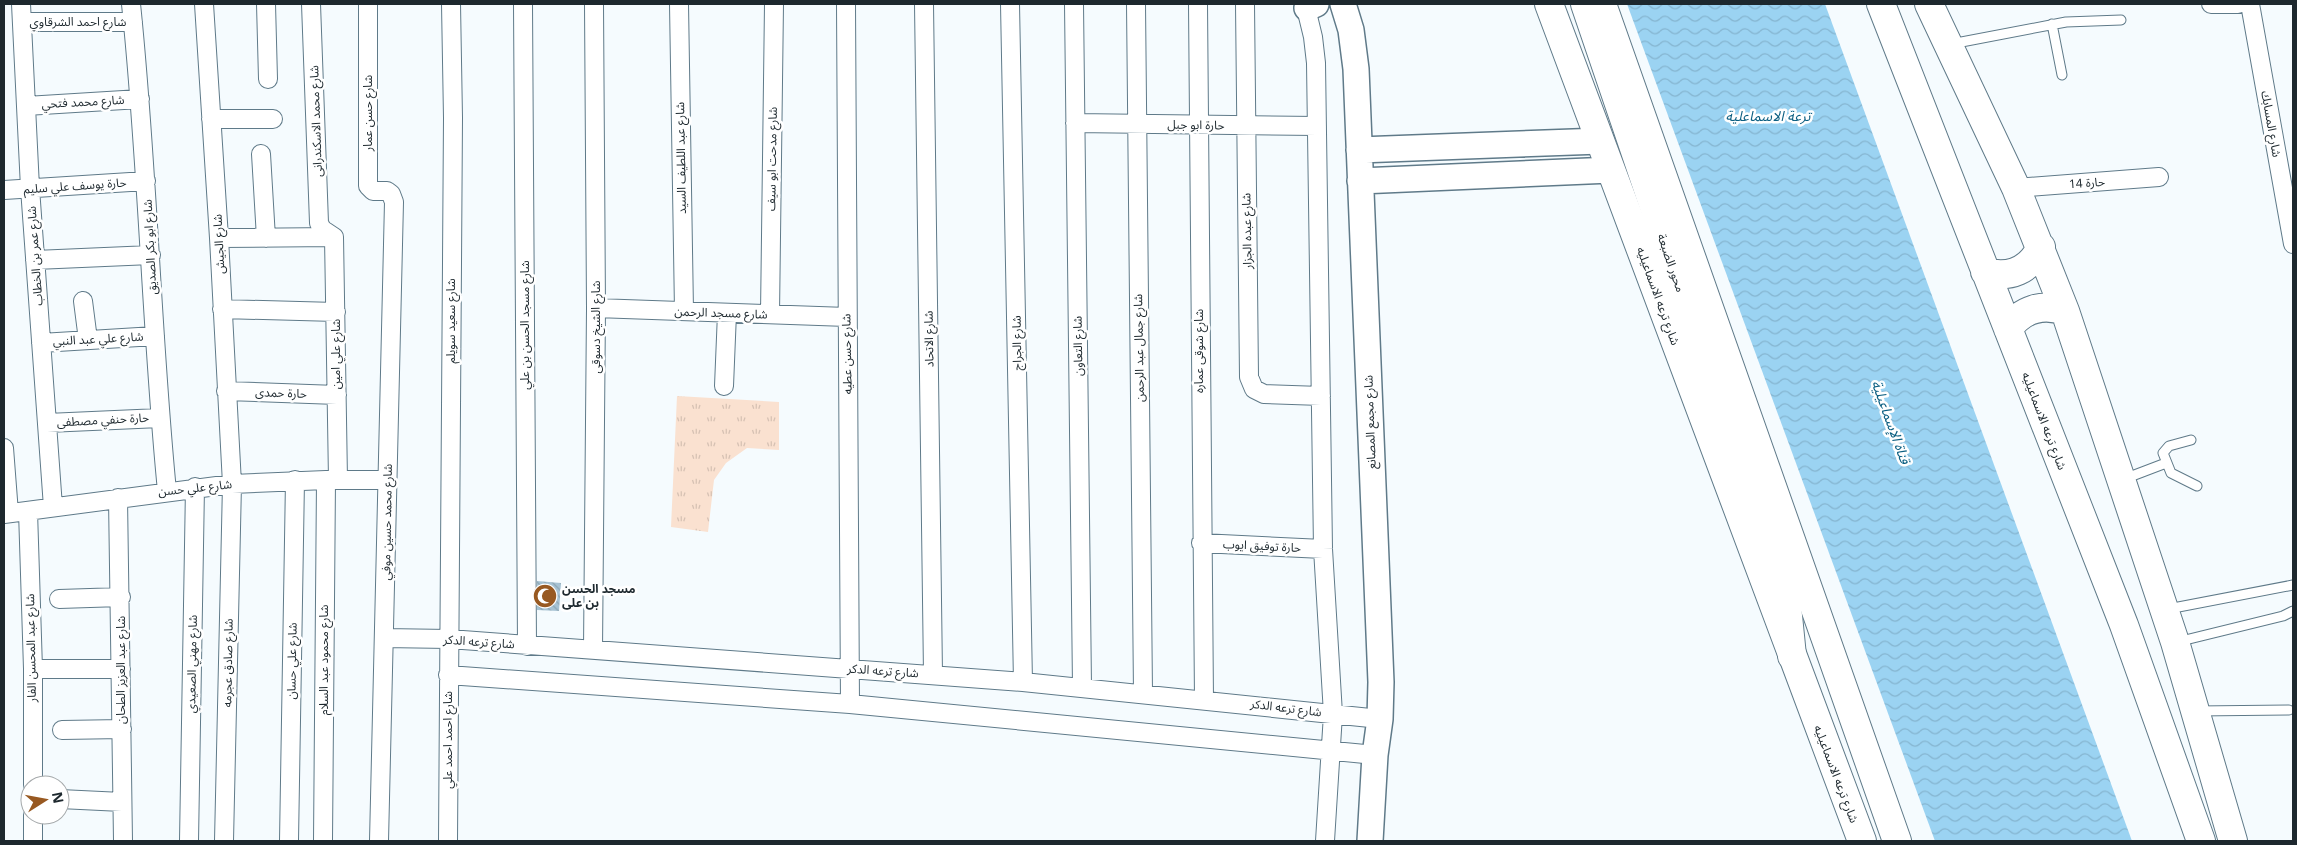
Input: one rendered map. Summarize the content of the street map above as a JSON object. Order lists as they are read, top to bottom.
{
  "streets": {
    "main road": ["محور الضبعة", "شارع ترعه الاسماعيليه"],
    "street": [
      "شارع احمد الشرقاوي",
      "شارع محمد فتحي",
      "شارع حسن عمار",
      "شارع محمد الاسكندرانى",
      "شارع المسابك",
      "حارة ابو جبل",
      "شارع عبد اللطيف السيد",
      "شارع مدحت ابو سيف",
      "حارة 14",
      "حارة يوسف علي سليم",
      "شارع عبده الجزار",
      "شارع الجيش",
      "شارع ابو بكر الصديق",
      "شارع عمر بن الخطاب",
      "شارع مسجد الرحمن",
      "شارع سعيد سويلم",
      "شارع مسجد الحسن بن علي",
      "شارع الشيخ دسوقى",
      "شارع علي عبد النبي",
      "شارع الاتحاد",
      "شارع الجراج",
      "شارع التعاون",
      "شارع جمال عبد الرحمن",
      "شارع شوقى عماره",
      "شارع علي امين",
      "شارع حسن عطيه",
      "حارة حمدى",
      "حارة حنفي مصطفى",
      "شارع مجمع المصانع",
      "شارع علي حسن",
      "شارع محمد حسين موفي",
      "حارة توفيق ايوب",
      "شارع ترعه الدكر",
      "شارع عبد المحسن الفار",
      "شارع محمود عبد السلام",
      "شارع علي حسان",
      "شارع صادق عجرمه",
      "شارع مهني الصعيدي",
      "شارع عبد العزيز الطحان",
      "شارع احمد احمد علي"
    ]
  },
  "crossings": [
    ["شارع احمد الشرقاوي", "شارع ابو بكر الصديق"],
    ["شارع احمد الشرقاوي", "شارع عمر بن الخطاب"],
    ["شارع محمد فتحي", "شارع ابو بكر الصديق"],
    ["شارع محمد فتحي", "شارع عمر بن الخطاب"],
    ["شارع حسن عمار", "شارع محمد حسين موفي"],
    ["شارع محمد الاسكندرانى", "شارع علي امين"],
    ["حارة ابو جبل", "شارع عبده الجزار"],
    ["حارة ابو جبل", "شارع التعاون"],
    ["حارة ابو جبل", "شارع جمال عبد الرحمن"],
    ["حارة ابو جبل", "شارع شوقى عماره"],
    ["شارع عبد اللطيف السيد", "شارع مسجد الرحمن"],
    ["شارع مدحت ابو سيف", "شارع مسجد الرحمن"],
    ["حارة يوسف علي سليم", "شارع ابو بكر الصديق"],
    ["حارة يوسف علي سليم", "شارع عمر بن الخطاب"],
    ["شارع الجيش", "حارة حمدى"],
    ["شارع الجيش", "شارع علي حسن"],
    ["شارع الجيش", "شارع صادق عجرمه"],
    ["شارع ابو بكر الصديق", "شارع علي عبد النبي"],
    ["شارع ابو بكر الصديق", "حارة حنفي مصطفى"],
    ["شارع ابو بكر الصديق", "شارع علي حسن"],
    ["شارع عمر بن الخطاب", "شارع علي عبد النبي"],
    ["شارع عمر بن الخطاب", "حارة حنفي مصطفى"],
    ["شارع عمر بن الخطاب", "شارع علي حسن"],
    ["محور الضبعة", "شارع ترعه الاسماعيليه"],
    ["شارع مسجد الرحمن", "شارع الشيخ دسوقى"],
    ["شارع مسجد الرحمن", "شارع حسن عطيه"],
    ["شارع سعيد سويلم", "شارع ترعه الدكر"],
    ["شارع سعيد سويلم", "شارع احمد احمد علي"],
    ["شارع مسجد الحسن بن علي", "شارع ترعه الدكر"],
    ["شارع الشيخ دسوقى", "شارع ترعه الدكر"],
    ["شارع الاتحاد", "شارع ترعه الدكر"],
    ["شارع الجراج", "شارع ترعه الدكر"],
    ["شارع التعاون", "شارع ترعه الدكر"],
    ["شارع جمال عبد الرحمن", "شارع ترعه الدكر"],
    ["شارع شوقى عماره", "حارة توفيق ايوب"],
    ["شارع شوقى عماره", "شارع ترعه الدكر"],
    ["شارع علي امين", "حارة حمدى"],
    ["شارع علي امين", "شارع علي حسن"],
    ["شارع علي امين", "شارع محمود عبد السلام"],
    ["شارع حسن عطيه", "شارع ترعه الدكر"],
    ["شارع مجمع المصانع", "شارع ترعه الدكر"],
    ["شارع علي حسن", "شارع محمد حسين موفي"],
    ["شارع علي حسن", "شارع عبد المحسن الفار"],
    ["شارع علي حسن", "شارع محمود عبد السلام"],
    ["شارع علي حسن", "شارع علي حسان"],
    ["شارع علي حسن", "شارع صادق عجرمه"],
    ["شارع علي حسن", "شارع مهني الصعيدي"],
    ["شارع علي حسن", "شارع عبد العزيز الطحان"],
    ["شارع محمد حسين موفي", "شارع ترعه الدكر"],
    ["شارع ترعه الدكر", "شارع احمد احمد علي"]
  ],
  "water": ["ترعة الاسماعلية", "قناة الإسماعيلية"],
  "places": {
    "mosque": ["مسجد الحسن بن على"]
  },
  "north": "right"
}
